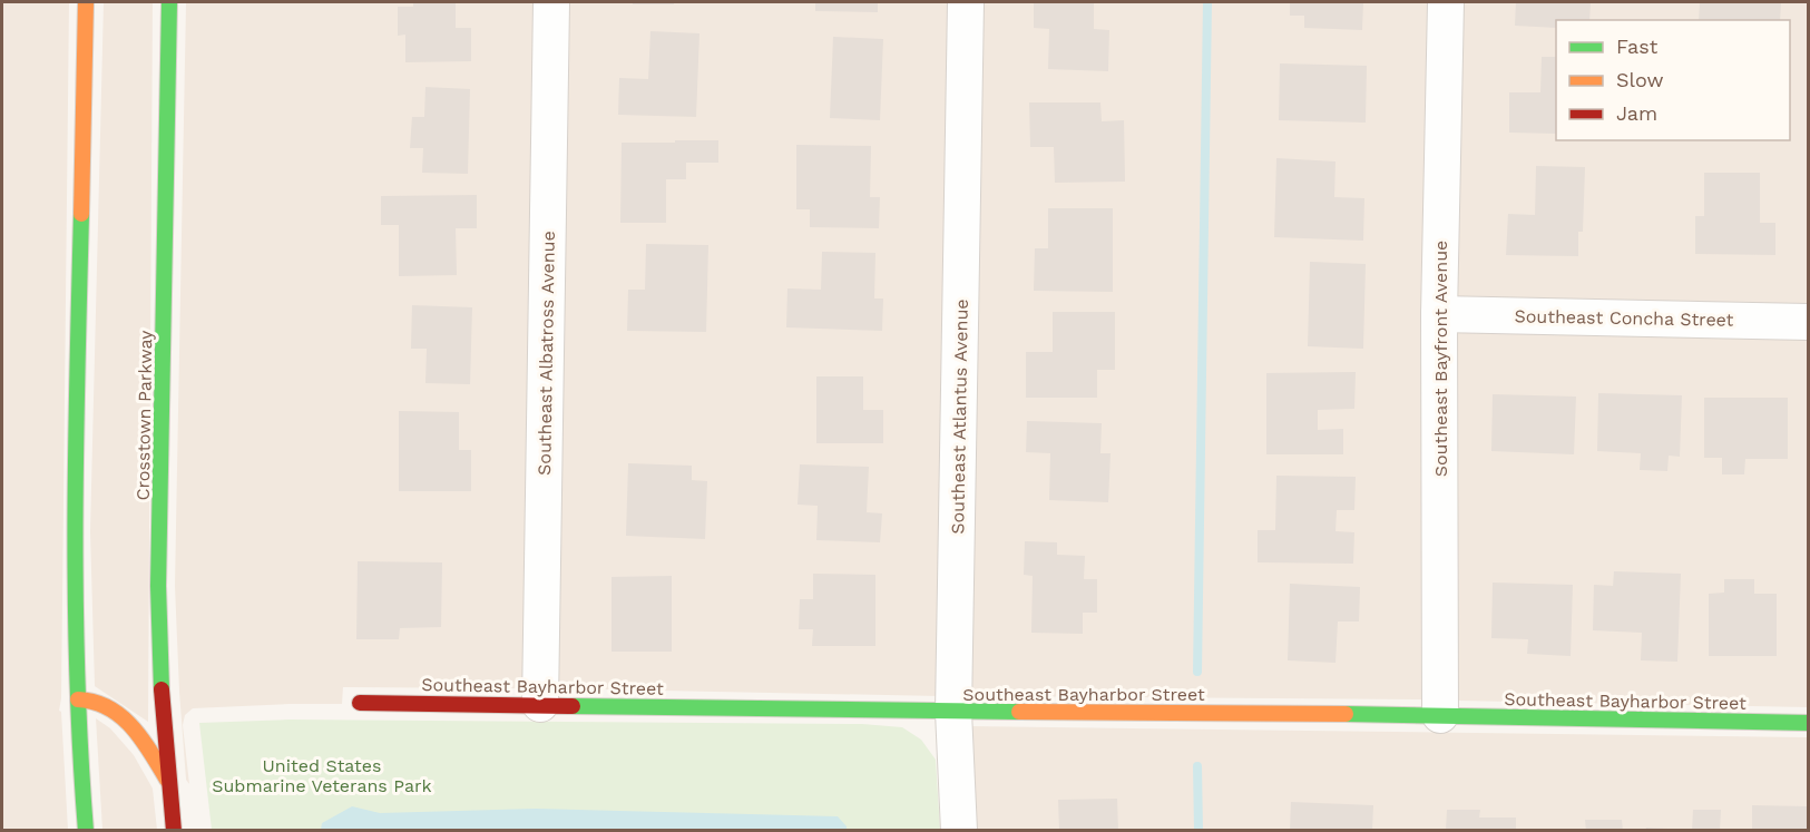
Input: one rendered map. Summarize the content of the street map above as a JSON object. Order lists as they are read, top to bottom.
{
  "streets": {
    "main road": ["Crosstown Parkway", "Southeast Bayharbor Street"],
    "street": [
      "Southeast Concha Street",
      "Southeast Albatross Avenue",
      "Southeast Bayfront Avenue",
      "Southeast Atlantus Avenue"
    ]
  },
  "crossings": [
    ["Southeast Concha Street", "Southeast Bayfront Avenue"],
    ["Southeast Albatross Avenue", "Southeast Bayharbor Street"],
    ["Southeast Bayfront Avenue", "Southeast Bayharbor Street"],
    ["Southeast Atlantus Avenue", "Southeast Bayharbor Street"]
  ],
  "parks": ["United States Submarine Veterans Park"],
  "legend": ["Fast", "Slow", "Jam"]
}
